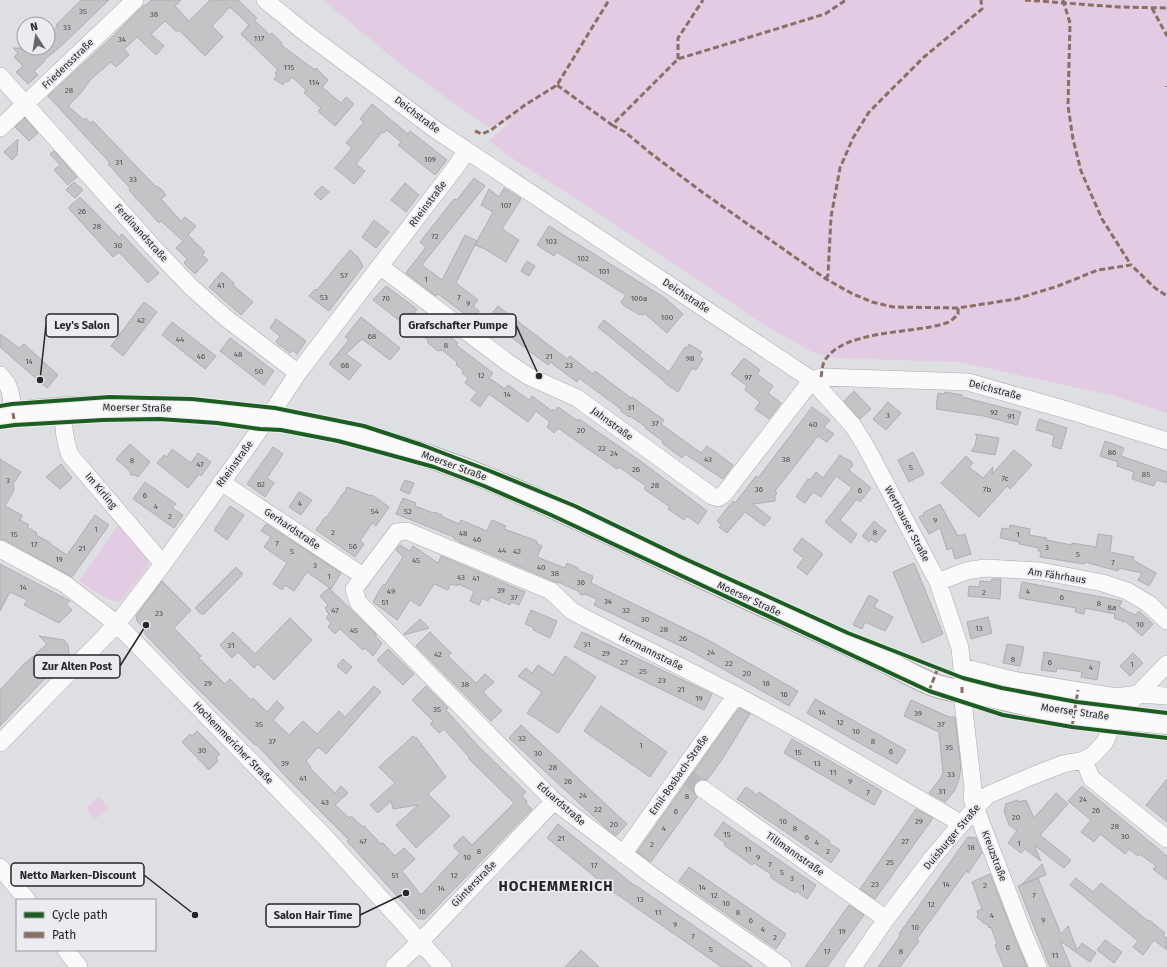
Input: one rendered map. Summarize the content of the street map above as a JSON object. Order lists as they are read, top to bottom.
{
  "streets": {
    "main road": ["Moerser Straße"],
    "street": [
      "Friedensstraße",
      "Deichstraße",
      "Rheinstraße",
      "Ferdinandstraße",
      "Jahnstraße",
      "Im Kirling",
      "Werthauser Straße",
      "Gerhardstraße",
      "Am Fährhaus",
      "Hermannstraße",
      "Hochemmericher Straße",
      "Emil-Bosbach-Straße",
      "Eduardstraße",
      "Duisburger Straße",
      "Tillmannstraße",
      "Kreuzstraße",
      "Günterstraße"
    ]
  },
  "crossings": [
    ["Friedensstraße", "Ferdinandstraße"],
    ["Deichstraße", "Rheinstraße"],
    ["Deichstraße", "Jahnstraße"],
    ["Deichstraße", "Werthauser Straße"],
    ["Rheinstraße", "Ferdinandstraße"],
    ["Rheinstraße", "Moerser Straße"],
    ["Rheinstraße", "Jahnstraße"],
    ["Rheinstraße", "Im Kirling"],
    ["Rheinstraße", "Gerhardstraße"],
    ["Rheinstraße", "Hochemmericher Straße"],
    ["Moerser Straße", "Im Kirling"],
    ["Moerser Straße", "Werthauser Straße"],
    ["Moerser Straße", "Duisburger Straße"],
    ["Moerser Straße", "Kreuzstraße"],
    ["Jahnstraße", "Werthauser Straße"],
    ["Werthauser Straße", "Am Fährhaus"],
    ["Werthauser Straße", "Kreuzstraße"],
    ["Gerhardstraße", "Hermannstraße"],
    ["Gerhardstraße", "Eduardstraße"],
    ["Hermannstraße", "Emil-Bosbach-Straße"],
    ["Hermannstraße", "Eduardstraße"],
    ["Hermannstraße", "Duisburger Straße"],
    ["Hochemmericher Straße", "Günterstraße"],
    ["Emil-Bosbach-Straße", "Eduardstraße"],
    ["Eduardstraße", "Günterstraße"],
    ["Duisburger Straße", "Tillmannstraße"],
    ["Duisburger Straße", "Kreuzstraße"]
  ],
  "districts": ["HOCHEMMERICH"],
  "places": [
    "Grafschafter Pumpe",
    "Ley's Salon",
    "Zur Alten Post",
    "Salon Hair Time",
    "Netto Marken-Discount"
  ],
  "house_numbers": [
    "35",
    "38",
    "33",
    "117",
    "34",
    "115",
    "114",
    "28",
    "109",
    "31",
    "33",
    "107",
    "26",
    "28",
    "72",
    "103",
    "30",
    "102",
    "101",
    "57",
    "1",
    "41",
    "53",
    "7",
    "70",
    "100a",
    "9",
    "100",
    "42",
    "68",
    "44",
    "8",
    "48",
    "46",
    "21",
    "98",
    "14",
    "66",
    "23",
    "50",
    "12",
    "97",
    "14",
    "31",
    "92",
    "3",
    "91",
    "37",
    "40",
    "20",
    "22",
    "86",
    "24",
    "43",
    "38",
    "8",
    "47",
    "5",
    "26",
    "85",
    "7c",
    "3",
    "62",
    "28",
    "36",
    "7b",
    "6",
    "6",
    "4",
    "4",
    "54",
    "52",
    "2",
    "9",
    "1",
    "2",
    "8",
    "48",
    "15",
    "1",
    "46",
    "7",
    "17",
    "56",
    "3",
    "21",
    "44",
    "5",
    "42",
    "5",
    "19",
    "45",
    "7",
    "3",
    "40",
    "38",
    "1",
    "43",
    "41",
    "36",
    "14",
    "39",
    "49",
    "4",
    "2",
    "37",
    "6",
    "34",
    "51",
    "8",
    "8a",
    "47",
    "32",
    "23",
    "30",
    "10",
    "13",
    "28",
    "45",
    "26",
    "31",
    "31",
    "24",
    "29",
    "42",
    "8",
    "27",
    "6",
    "22",
    "1",
    "4",
    "25",
    "20",
    "23",
    "29",
    "18",
    "38",
    "21",
    "16",
    "19",
    "35",
    "14",
    "39",
    "12",
    "35",
    "37",
    "10",
    "32",
    "37",
    "8",
    "1",
    "35",
    "30",
    "6",
    "15",
    "30",
    "39",
    "13",
    "28",
    "11",
    "33",
    "41",
    "26",
    "9",
    "31",
    "7",
    "24",
    "8",
    "24",
    "43",
    "22",
    "26",
    "6",
    "20",
    "10",
    "29",
    "20",
    "28",
    "4",
    "8",
    "15",
    "30",
    "6",
    "21",
    "47",
    "27",
    "4",
    "1",
    "2",
    "18",
    "11",
    "8",
    "2",
    "10",
    "9",
    "25",
    "7",
    "17",
    "5",
    "51",
    "12",
    "3",
    "23",
    "14",
    "2",
    "14",
    "1",
    "14",
    "12",
    "7",
    "13",
    "10",
    "12",
    "16",
    "11",
    "8",
    "4",
    "6",
    "9",
    "9",
    "10",
    "4",
    "19",
    "7",
    "2",
    "6",
    "5",
    "17",
    "8",
    "11"
  ],
  "legend": ["Cycle path", "Path"],
  "north": "top"
}
